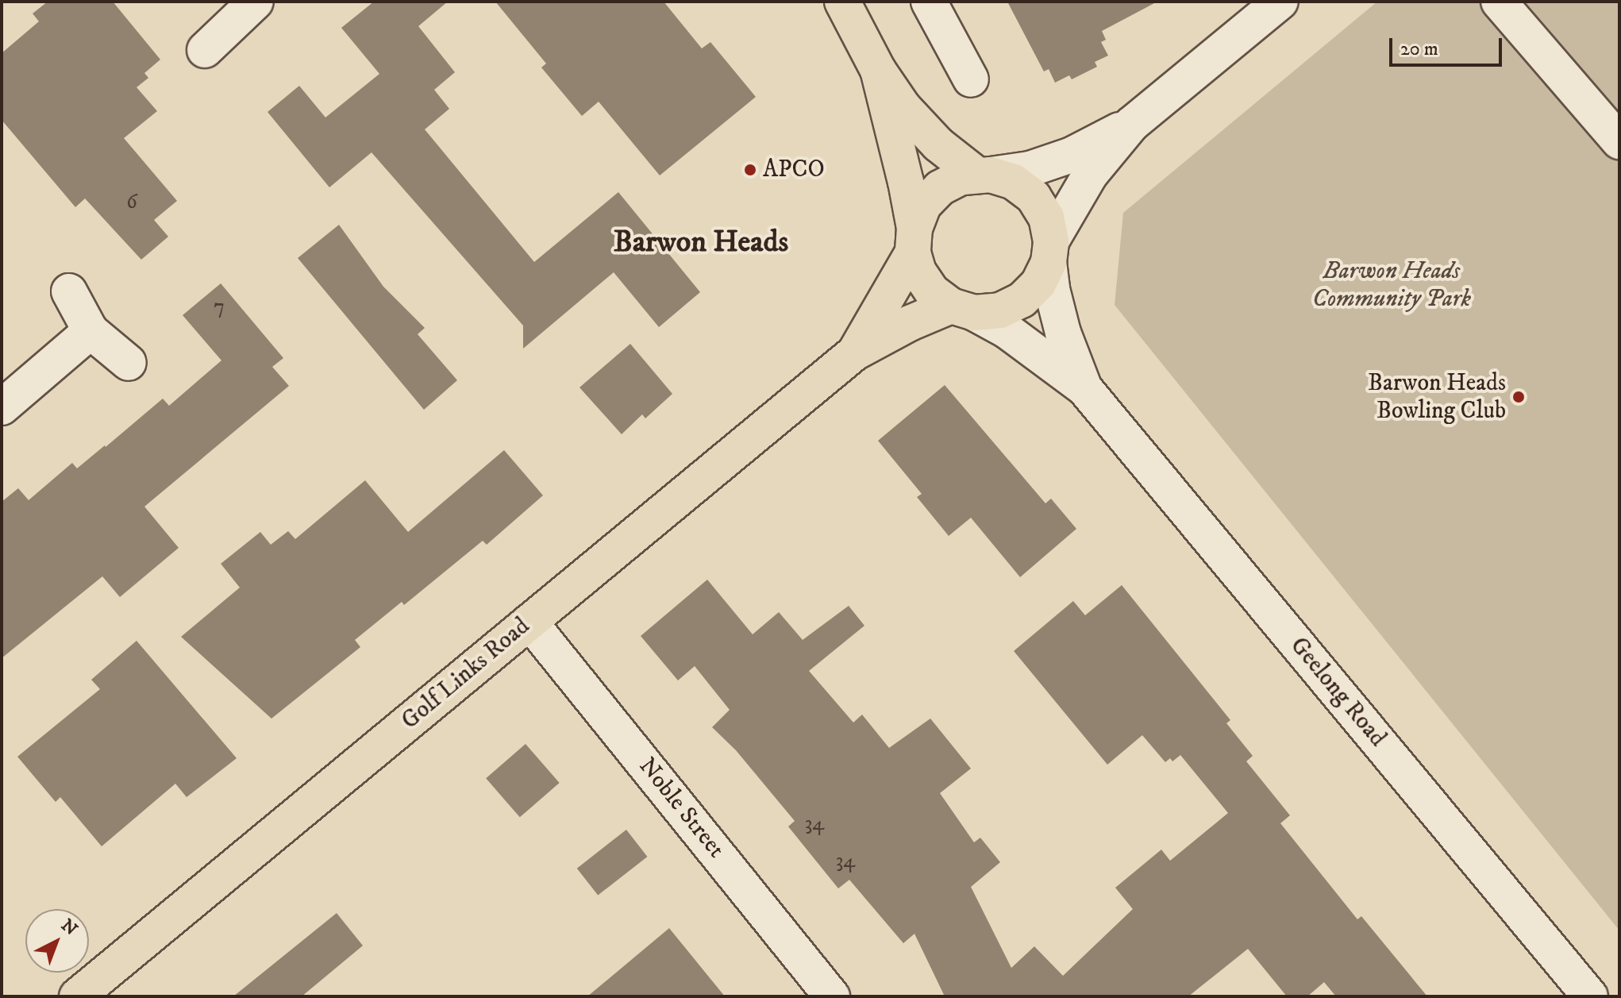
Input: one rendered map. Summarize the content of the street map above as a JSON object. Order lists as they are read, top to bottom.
{
  "streets": {
    "main road": ["Golf Links Road"],
    "street": ["Geelong Road", "Noble Street"]
  },
  "crossings": [
    ["Golf Links Road", "Geelong Road"],
    ["Golf Links Road", "Noble Street"]
  ],
  "districts": ["Barwon Heads"],
  "parks": ["Barwon Heads Community Park"],
  "places": ["APCO", "Barwon Heads Bowling Club"],
  "house_numbers": [
    "6",
    "7",
    "34",
    "34"
  ],
  "scale_bar": "20 m",
  "north": "top right"
}
